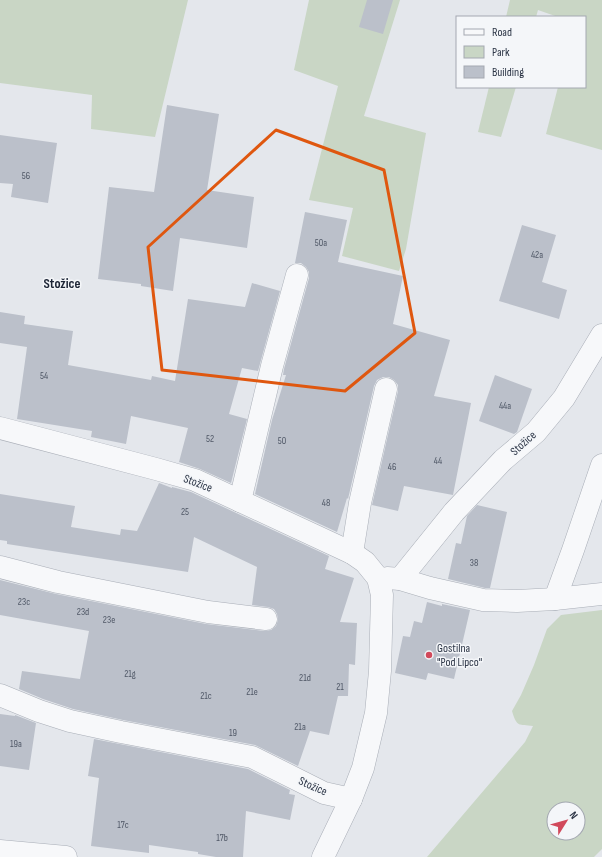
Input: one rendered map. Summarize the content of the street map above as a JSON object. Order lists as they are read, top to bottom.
{
  "streets": {
    "street": ["Stožice"]
  },
  "districts": ["Stožice"],
  "places": ["Gostilna \"Pod Lipco\""],
  "house_numbers": [
    "56",
    "50a",
    "42a",
    "54",
    "44a",
    "52",
    "50",
    "44",
    "46",
    "48",
    "25",
    "38",
    "23c",
    "23d",
    "23e",
    "21g",
    "21d",
    "21",
    "21e",
    "21c",
    "21a",
    "19",
    "19a",
    "17c",
    "17b"
  ],
  "legend": ["Road", "Park", "Building"],
  "north": "top right"
}
